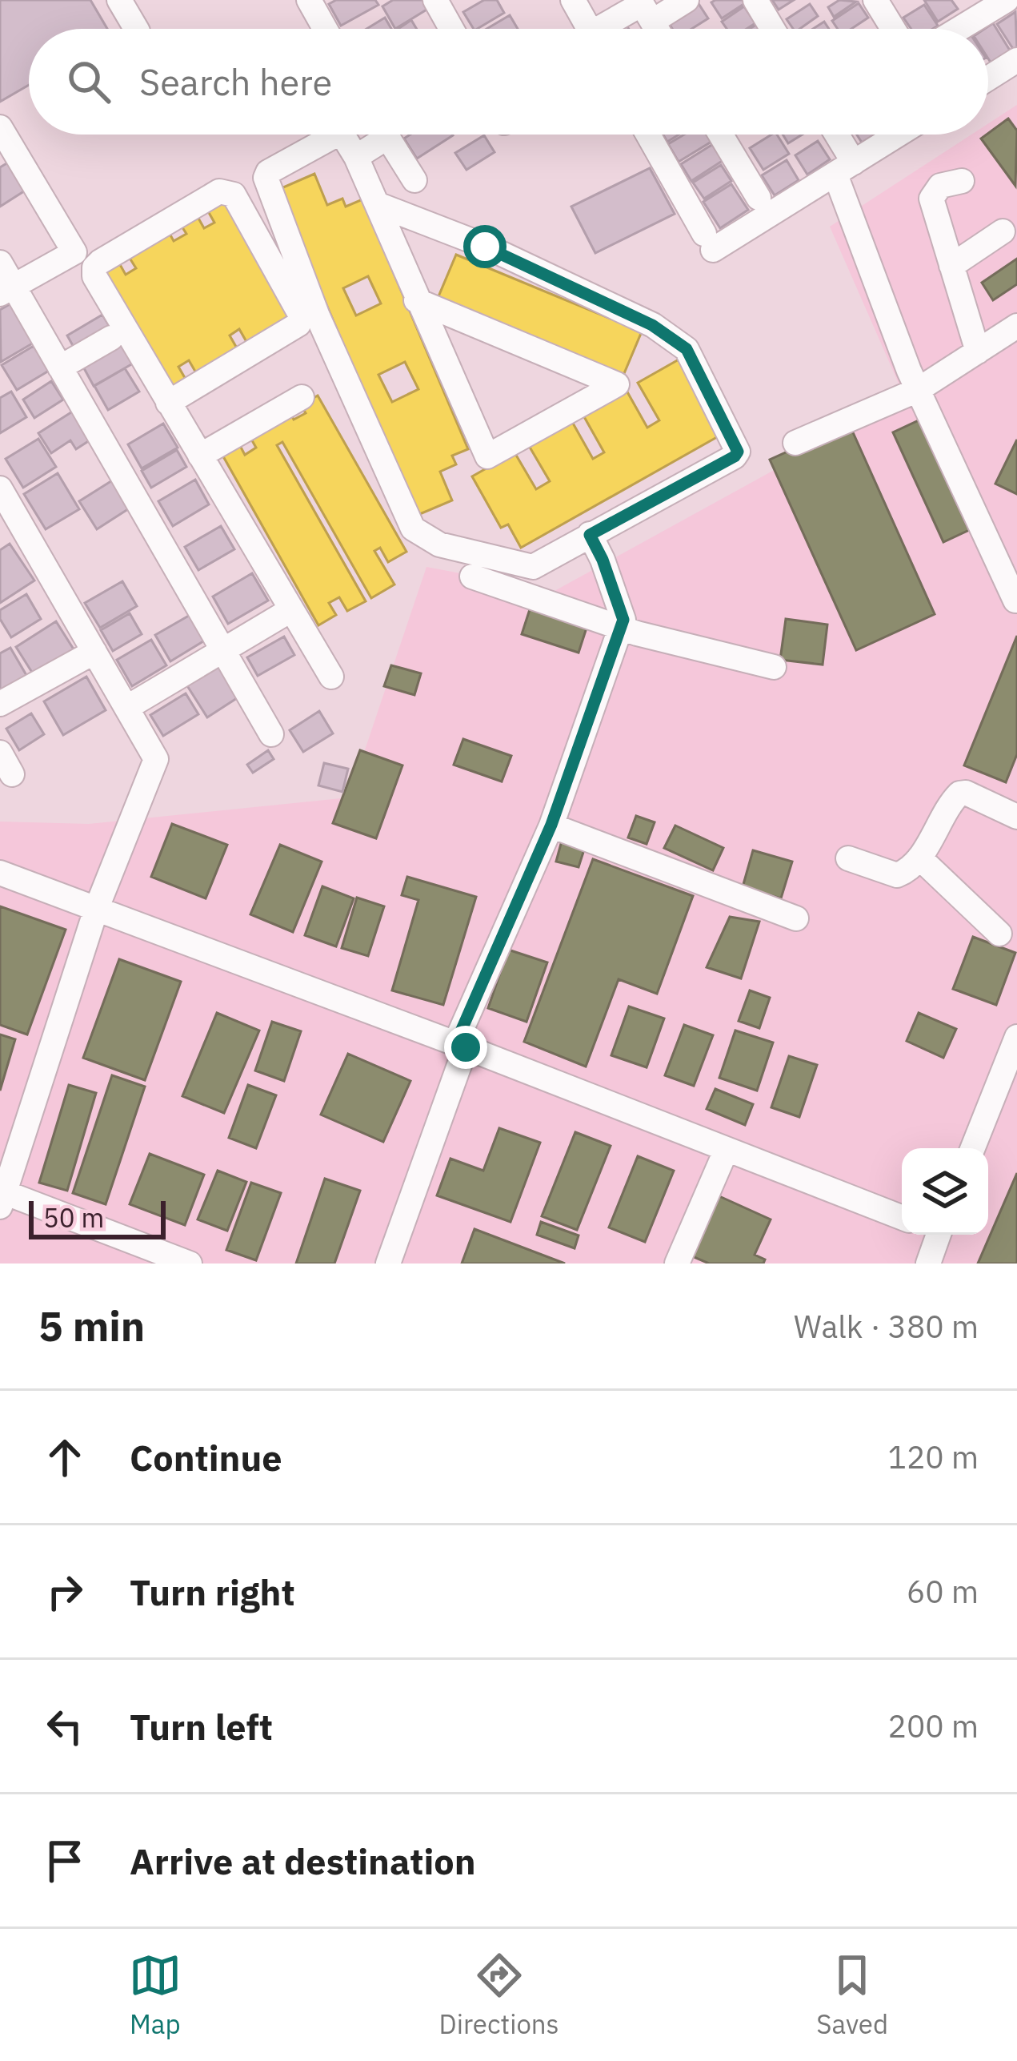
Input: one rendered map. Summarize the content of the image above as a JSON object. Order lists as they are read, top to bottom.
{
  "scale_bar": "50 m",
  "page": {
    "search": "Search here",
    "scale": "50 m",
    "heading": ["5 min", "Walk · 380 m"],
    "list": [
      ["Continue", "120 m"],
      ["Turn right", "60 m"],
      ["Turn left", "200 m"],
      "Arrive at destination"
    ],
    "nav": ["Map", "Directions", "Saved"]
  }
}
